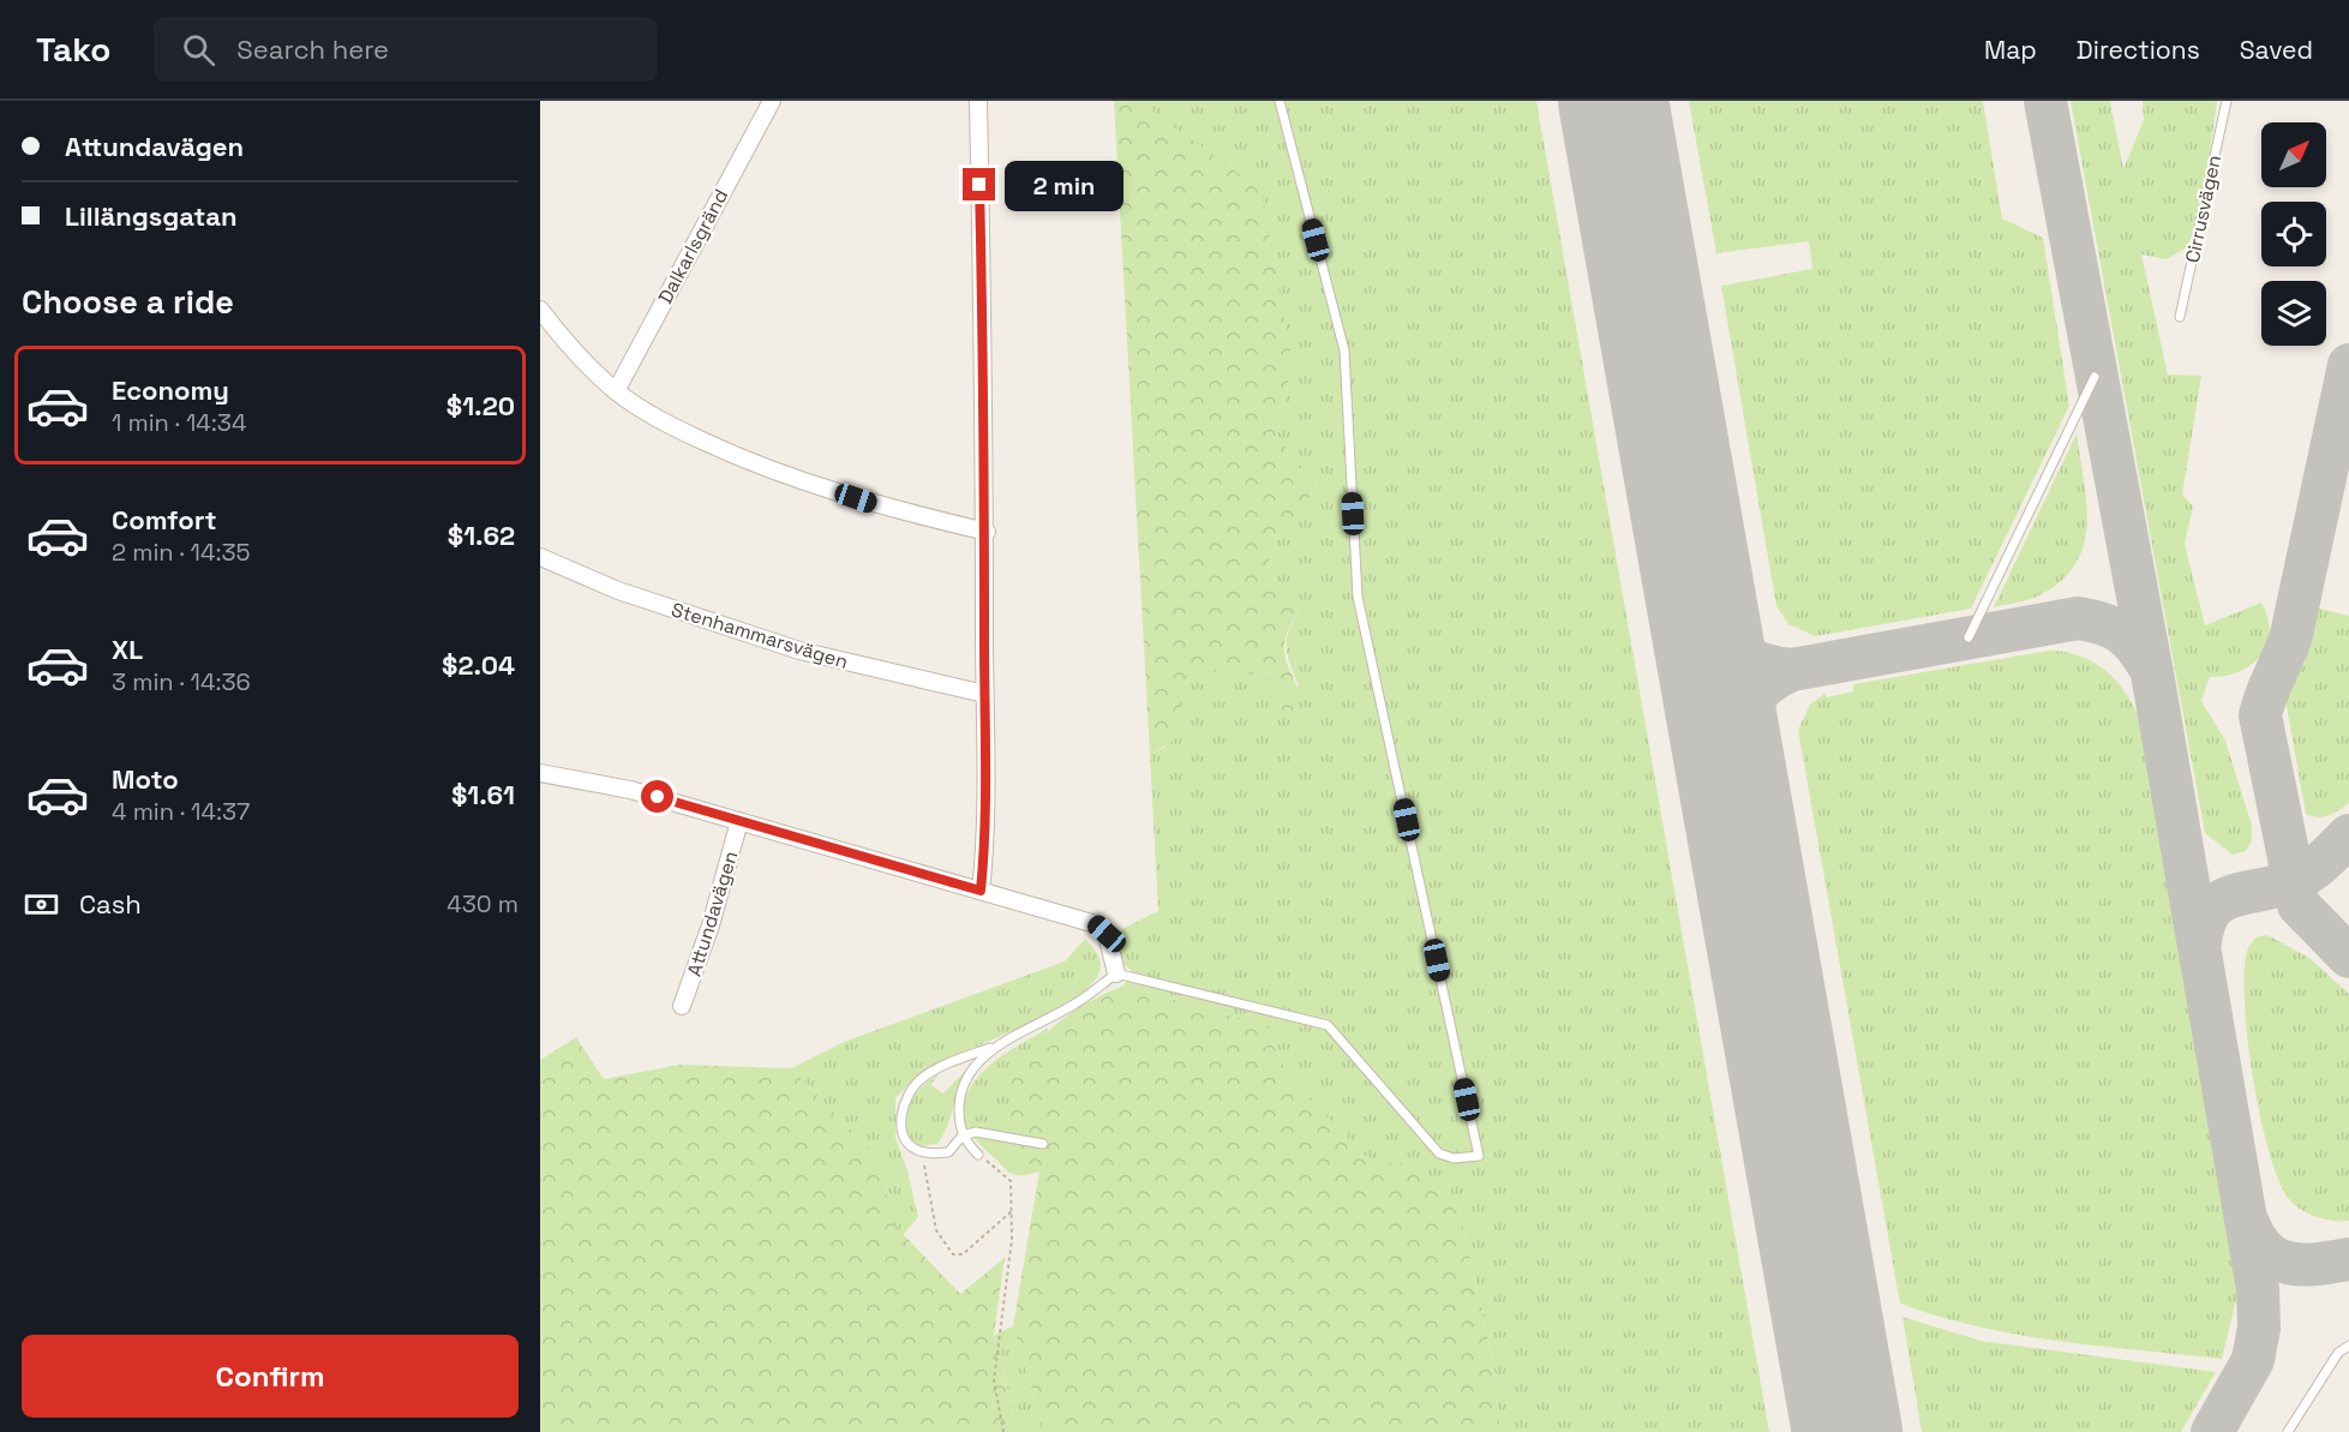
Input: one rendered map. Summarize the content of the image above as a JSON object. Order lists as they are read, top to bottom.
{
  "streets": {
    "street": ["Dalkarlsgränd", "Stenhammarsvägen", "Attundavägen"],
    "lane": ["Cirrusvägen"]
  },
  "north": "top right",
  "page": {
    "header": "Tako",
    "search": "Search here",
    "nav": ["Map", "Directions", "Saved"],
    "banner": ["Attundavägen", "Lillängsgatan"],
    "bubble": "2 min",
    "heading": "Choose a ride",
    "list": [
      {
        "name": "Economy",
        "note": "1 min · 14:34",
        "value": "$1.20"
      },
      {
        "name": "Comfort",
        "note": "2 min · 14:35",
        "value": "$1.62"
      },
      {
        "name": "XL",
        "note": "3 min · 14:36",
        "value": "$2.04"
      },
      {
        "name": "Moto",
        "note": "4 min · 14:37",
        "value": "$1.61"
      }
    ],
    "pay": ["Cash", "430 m"],
    "buttons": "Confirm"
  }
}
